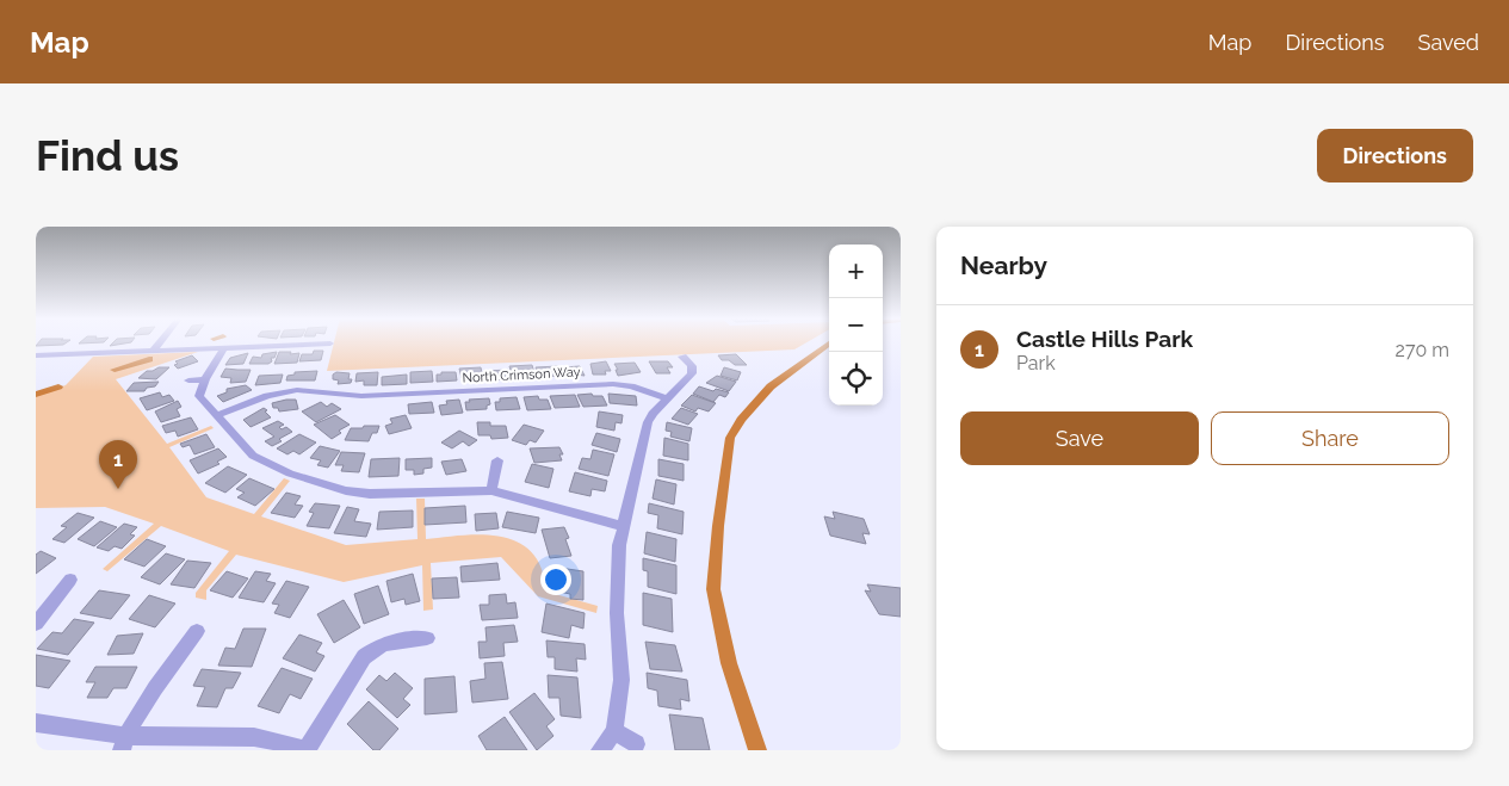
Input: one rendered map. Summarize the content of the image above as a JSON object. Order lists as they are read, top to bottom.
{
  "streets": {
    "street": ["North Crimson Way"]
  },
  "page": {
    "header": "Map",
    "nav": ["Map", "Directions", "Saved"],
    "buttons": [
      "Directions",
      ["Save", "Share"]
    ],
    "title": "Find us",
    "heading": "Nearby",
    "map_buttons": ["+", "−"],
    "list": [
      {
        "mark": "1",
        "name": "Castle Hills Park",
        "note": "Park",
        "value": "270 m"
      }
    ],
    "pins": "1"
  }
}
